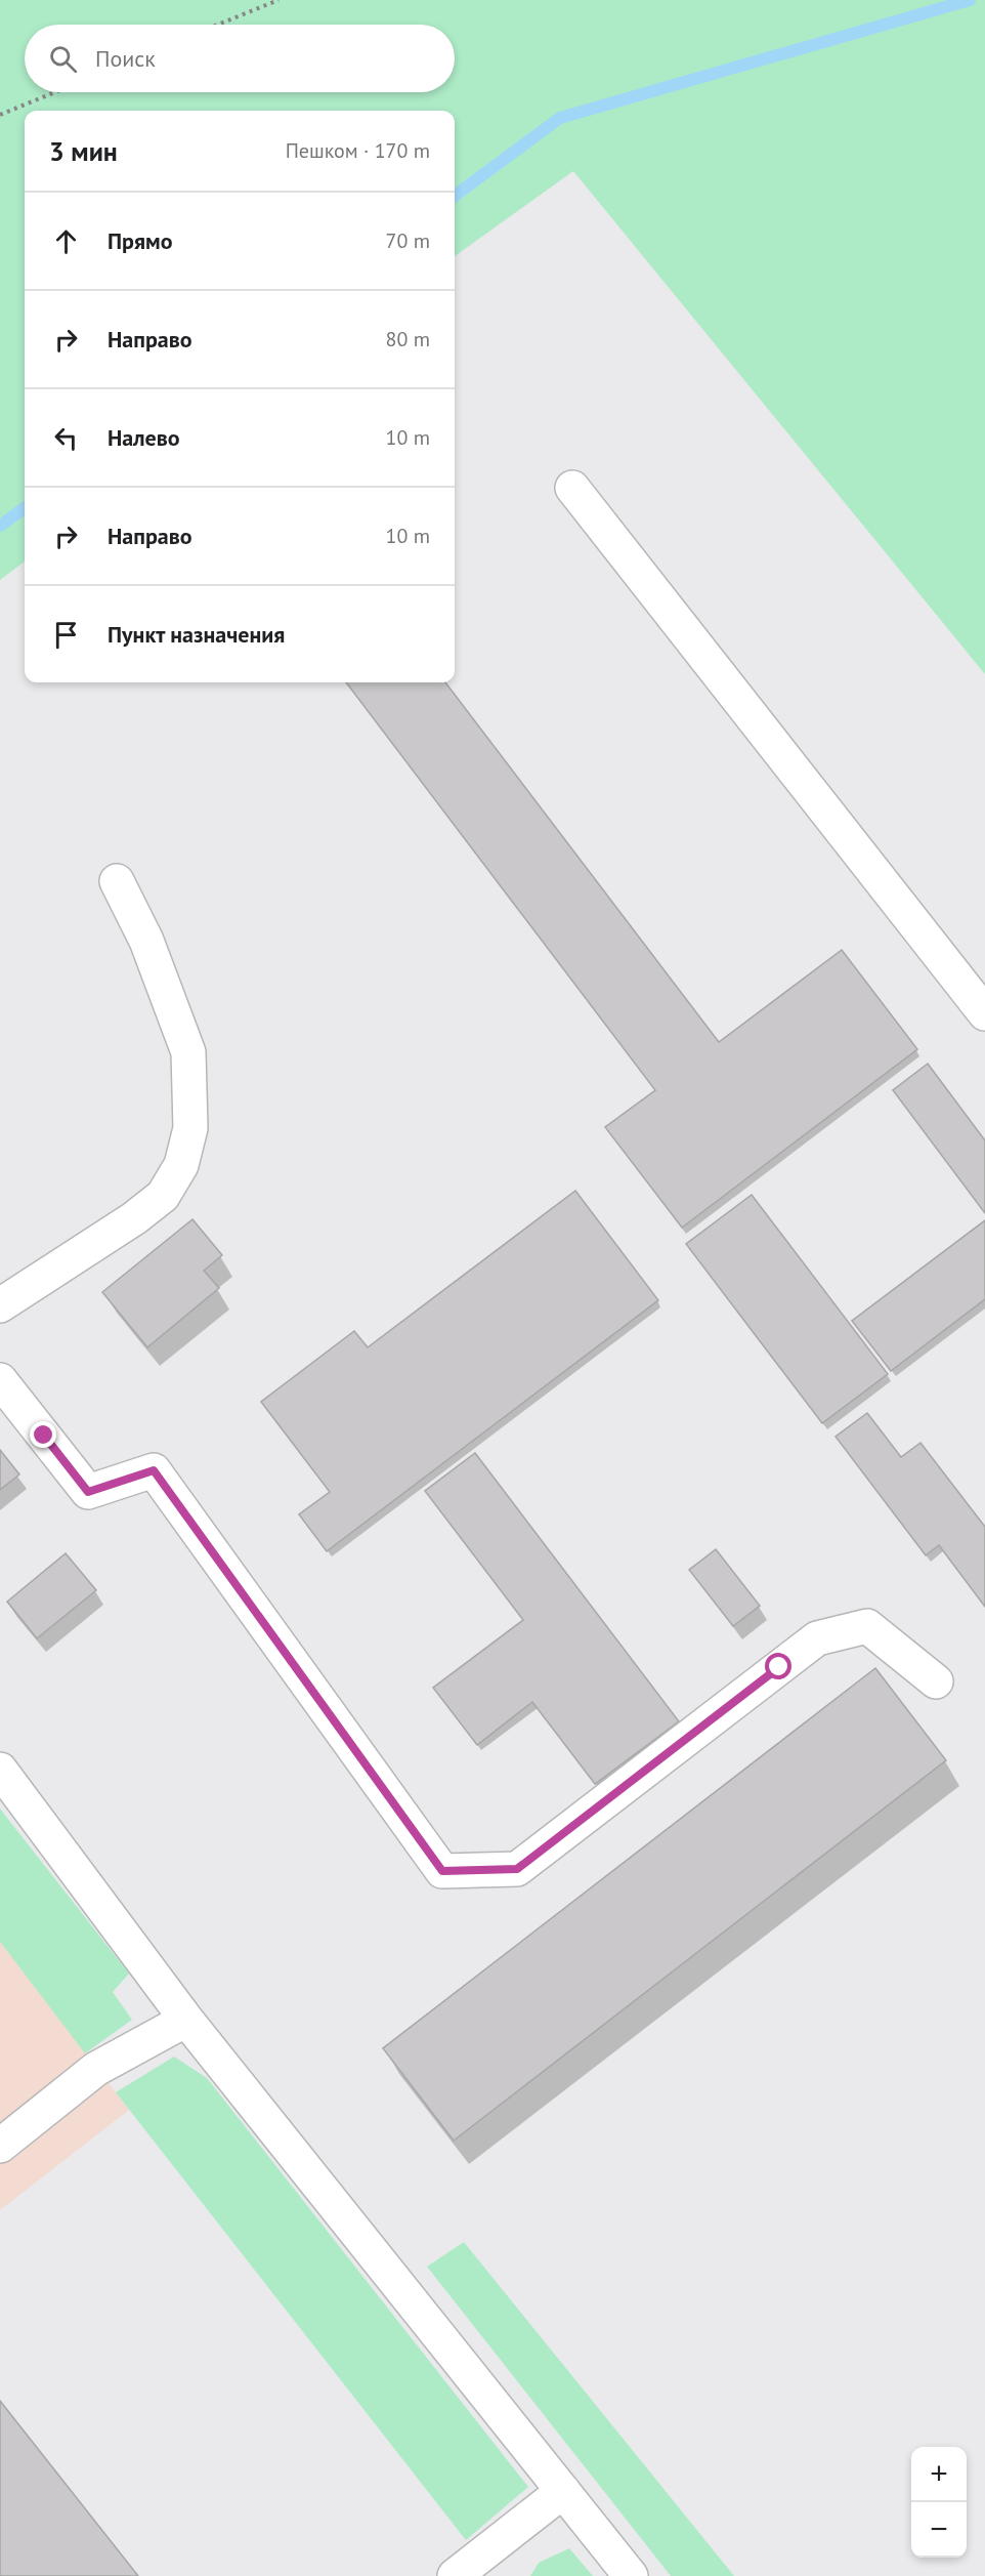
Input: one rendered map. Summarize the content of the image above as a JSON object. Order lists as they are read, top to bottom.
{
  "page": {
    "search": "Поиск",
    "heading": ["3 мин", "Пешком · 170 m"],
    "list": [
      ["Прямо", "70 m"],
      ["Направо", "80 m"],
      ["Налево", "10 m"],
      ["Направо", "10 m"],
      "Пункт назначения"
    ],
    "map_buttons": ["+", "−"]
  }
}
